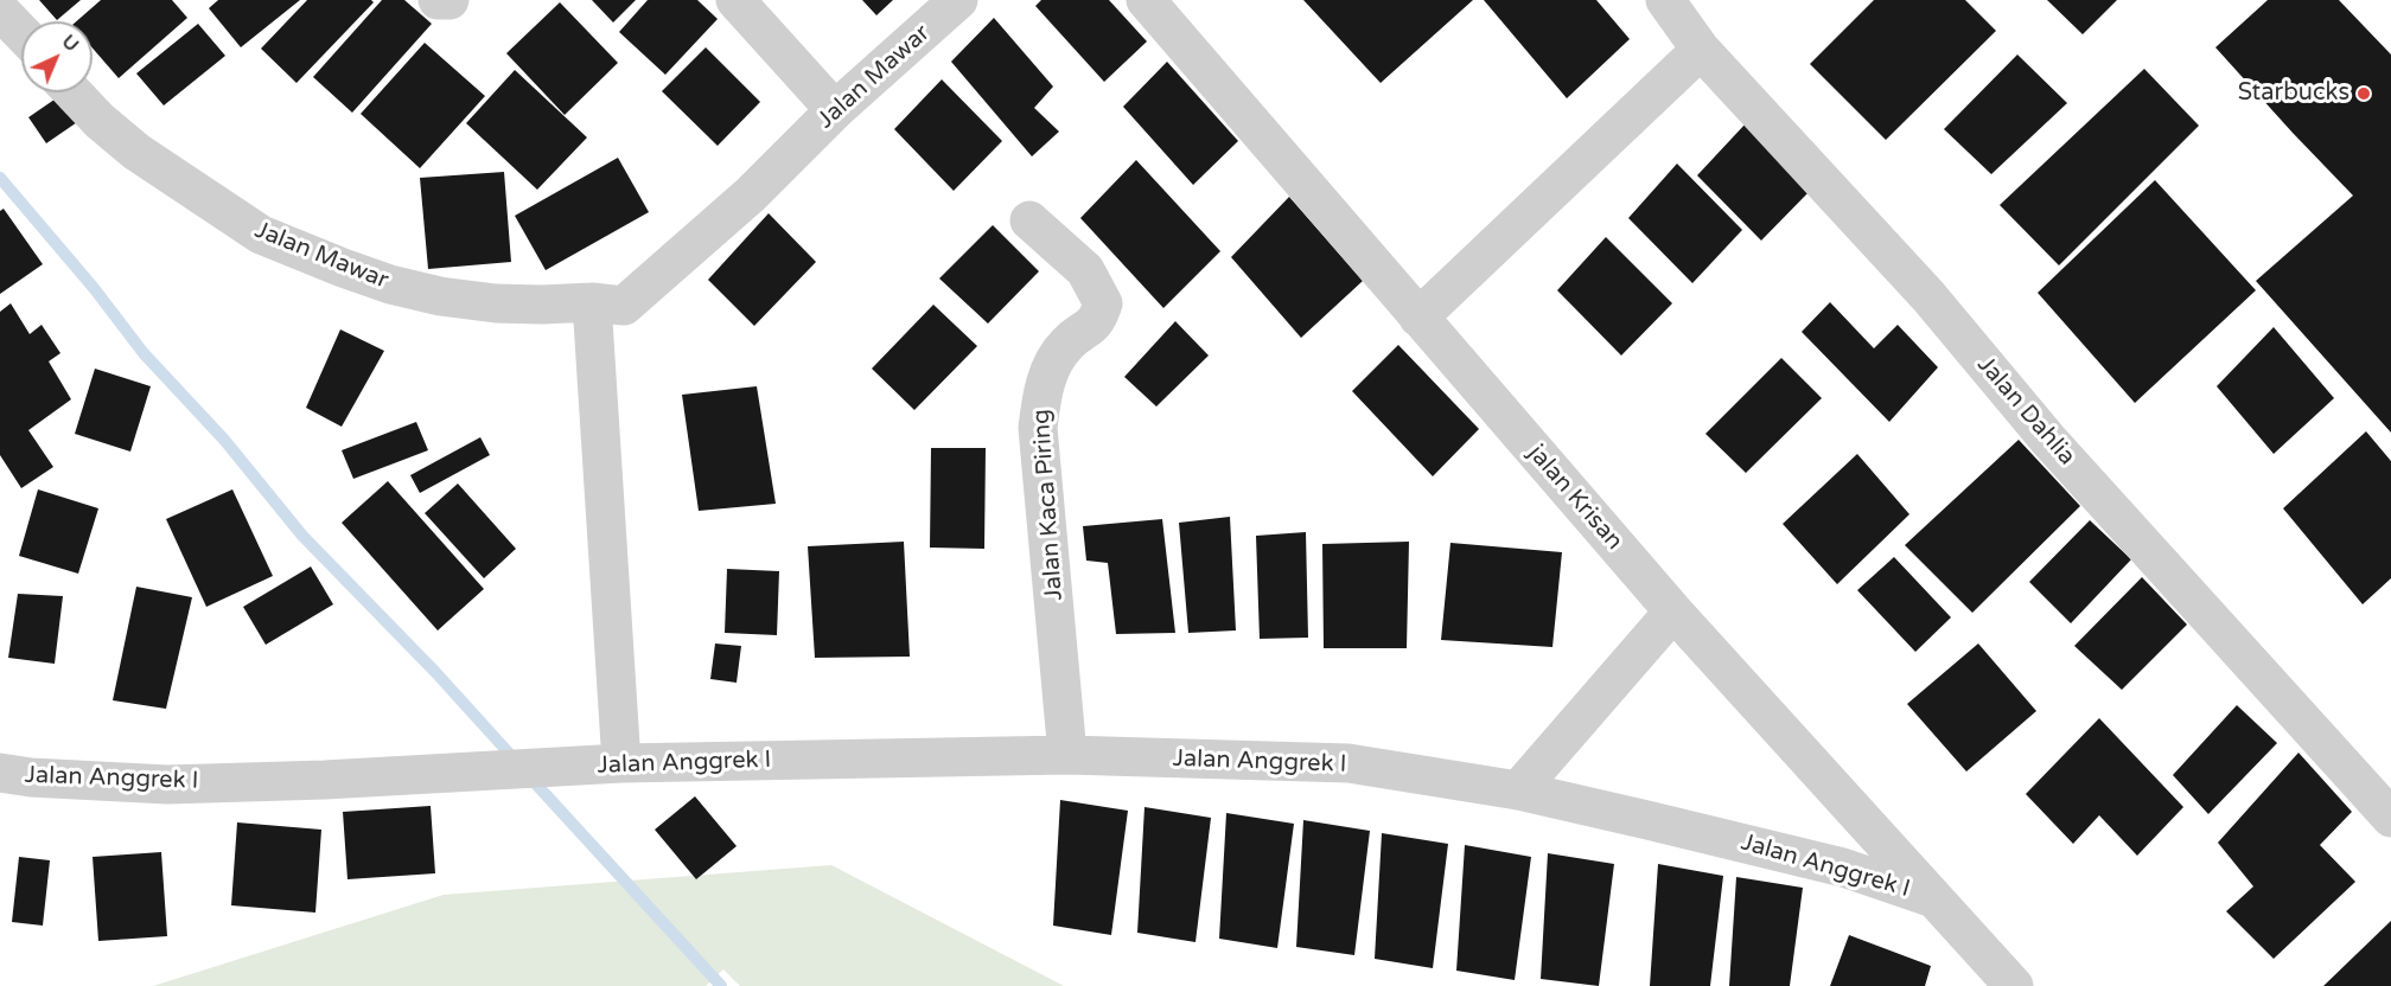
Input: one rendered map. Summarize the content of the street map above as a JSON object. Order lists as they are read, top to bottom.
{
  "streets": {
    "street": [
      "Jalan Mawar",
      "Jalan Dahlia",
      "jalan Krisan",
      "Jalan Kaca Piring",
      "Jalan Anggrek I"
    ]
  },
  "crossings": [
    ["jalan Krisan", "Jalan Anggrek I"],
    ["Jalan Kaca Piring", "Jalan Anggrek I"]
  ],
  "places": ["Starbucks"],
  "north": "top right"
}
